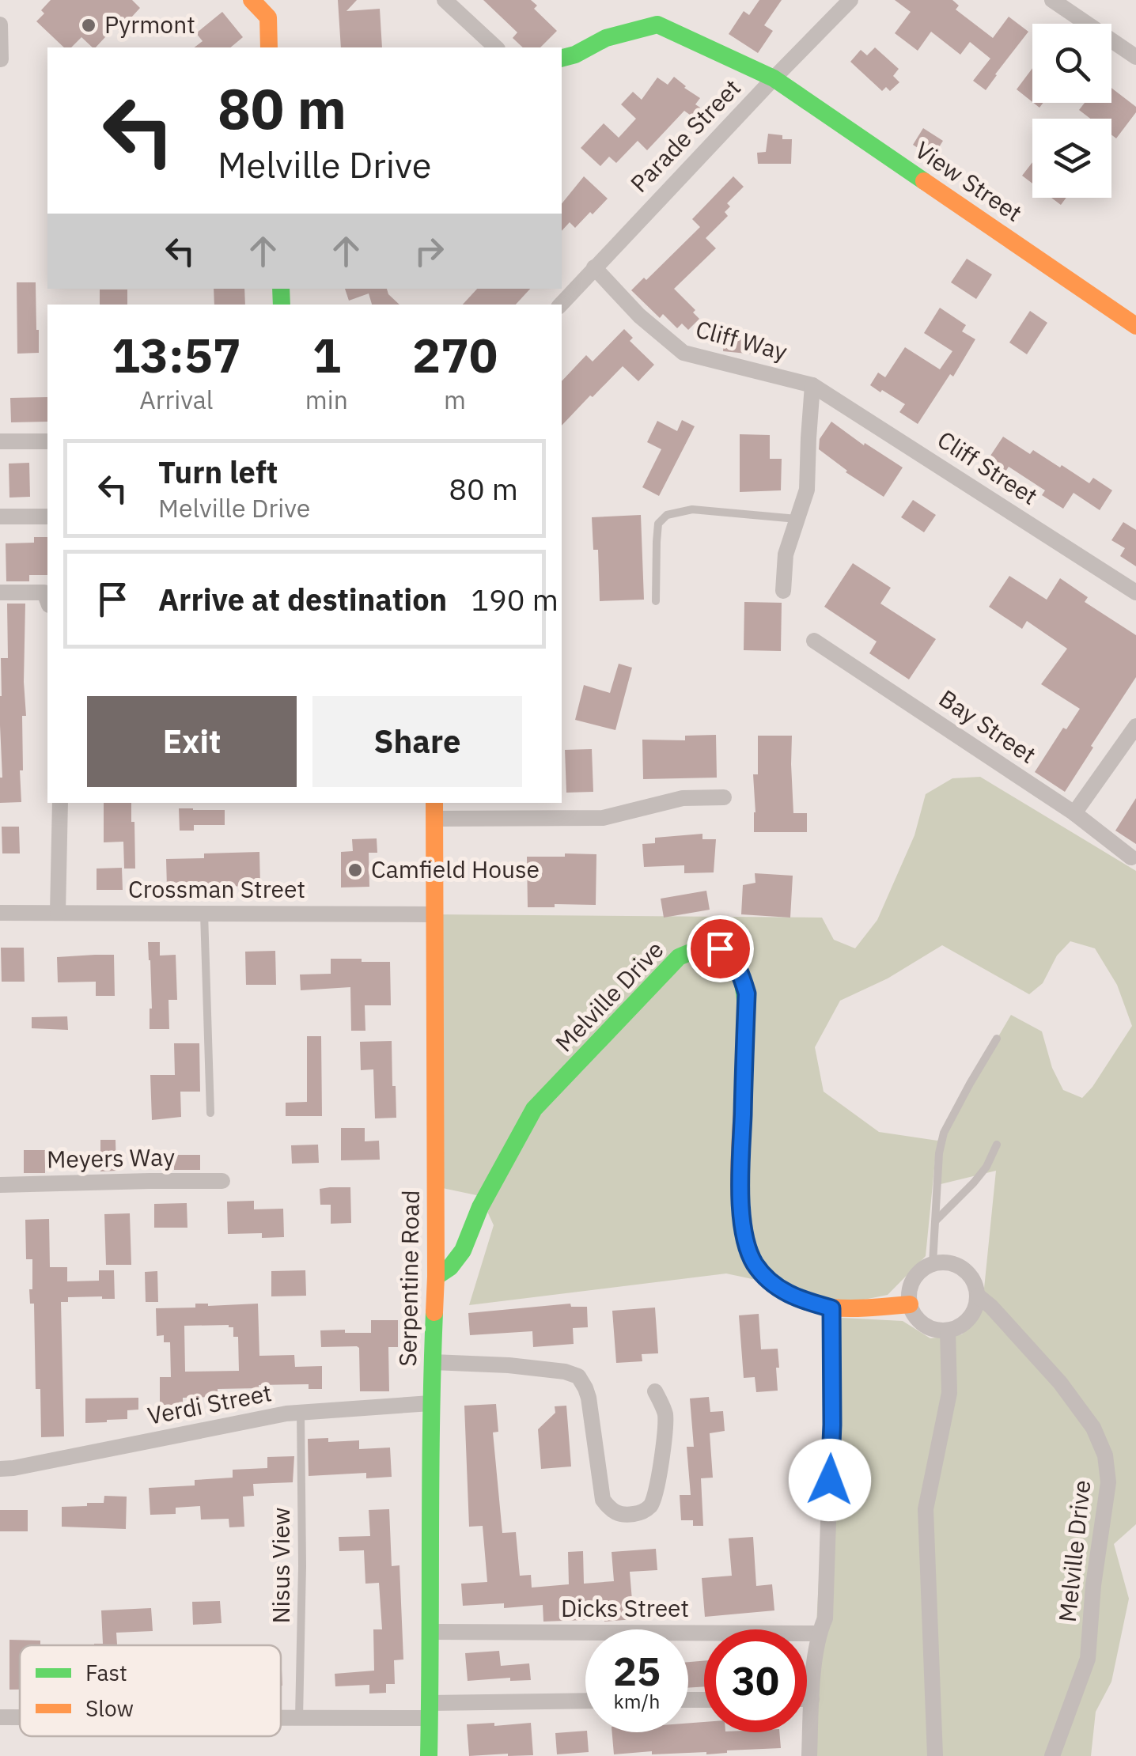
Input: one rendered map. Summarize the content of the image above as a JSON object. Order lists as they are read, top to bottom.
{
  "streets": {
    "street": [
      "Parade Street",
      "View Street",
      "Cliff Way",
      "Cliff Street",
      "Bay Street",
      "Crossman Street",
      "Melville Drive",
      "Meyers Way",
      "Serpentine Road",
      "Verdi Street",
      "Dicks Street"
    ],
    "lane": ["Nisus View"]
  },
  "crossings": [
    ["Parade Street", "View Street"],
    ["Parade Street", "Cliff Way"],
    ["Cliff Way", "Cliff Street"],
    ["Crossman Street", "Serpentine Road"],
    ["Melville Drive", "Serpentine Road"],
    ["Serpentine Road", "Verdi Street"],
    ["Serpentine Road", "Dicks Street"],
    ["Verdi Street", "Nisus View"]
  ],
  "places": ["Pyrmont", "Camfield House"],
  "legend": ["Fast", "Slow"],
  "page": {
    "turn": ["80 m", "Melville Drive"],
    "eta": [
      "13:57",
      "Arrival",
      "1",
      "min",
      "270",
      "m"
    ],
    "list": [
      {
        "name": "Turn left",
        "note": "Melville Drive",
        "value": "80 m"
      },
      {
        "name": "Arrive at destination",
        "value": "190 m"
      }
    ],
    "buttons": ["Exit", "Share"],
    "speed": "25 km/h",
    "limit": "30"
  }
}
